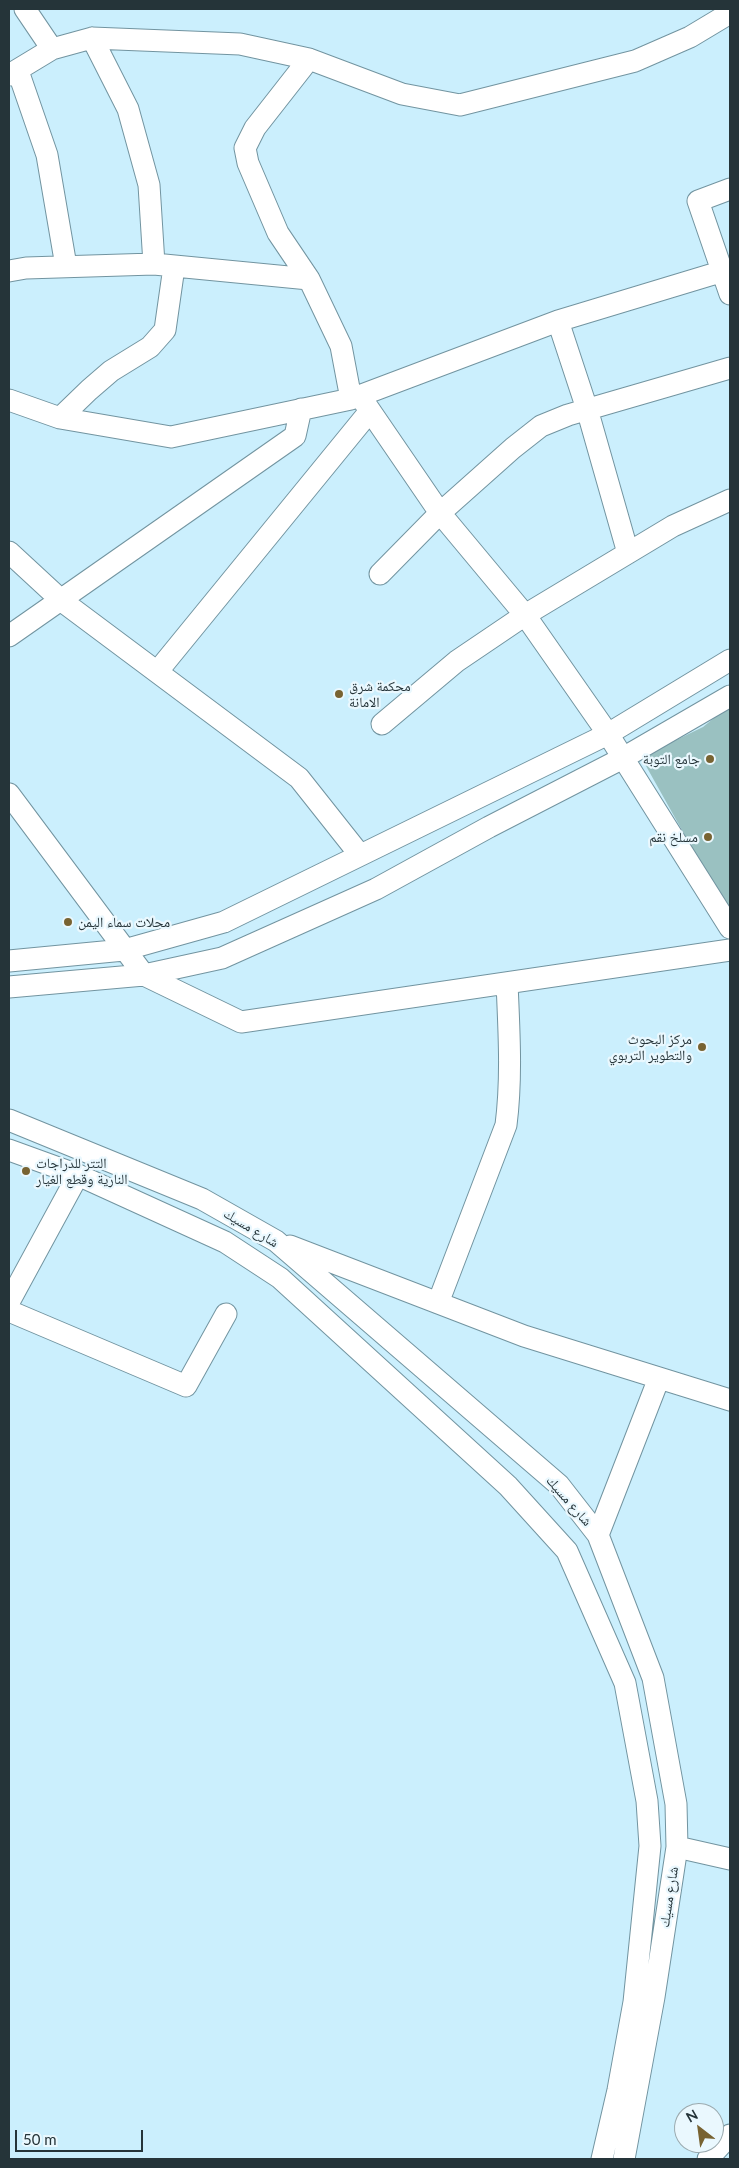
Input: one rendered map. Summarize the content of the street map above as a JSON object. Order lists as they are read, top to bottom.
{
  "streets": {
    "street": ["شارع مسيك"]
  },
  "places": [
    "محكمة شرق الامانة",
    "جامع التوبة",
    "مسلخ نقم",
    "محلات سماء اليمن",
    "مركز البحوث والتطوير التربوي",
    "التتر للدراجات النارية وقطع الغيار"
  ],
  "scale_bar": "50 m",
  "north": "top left"
}
